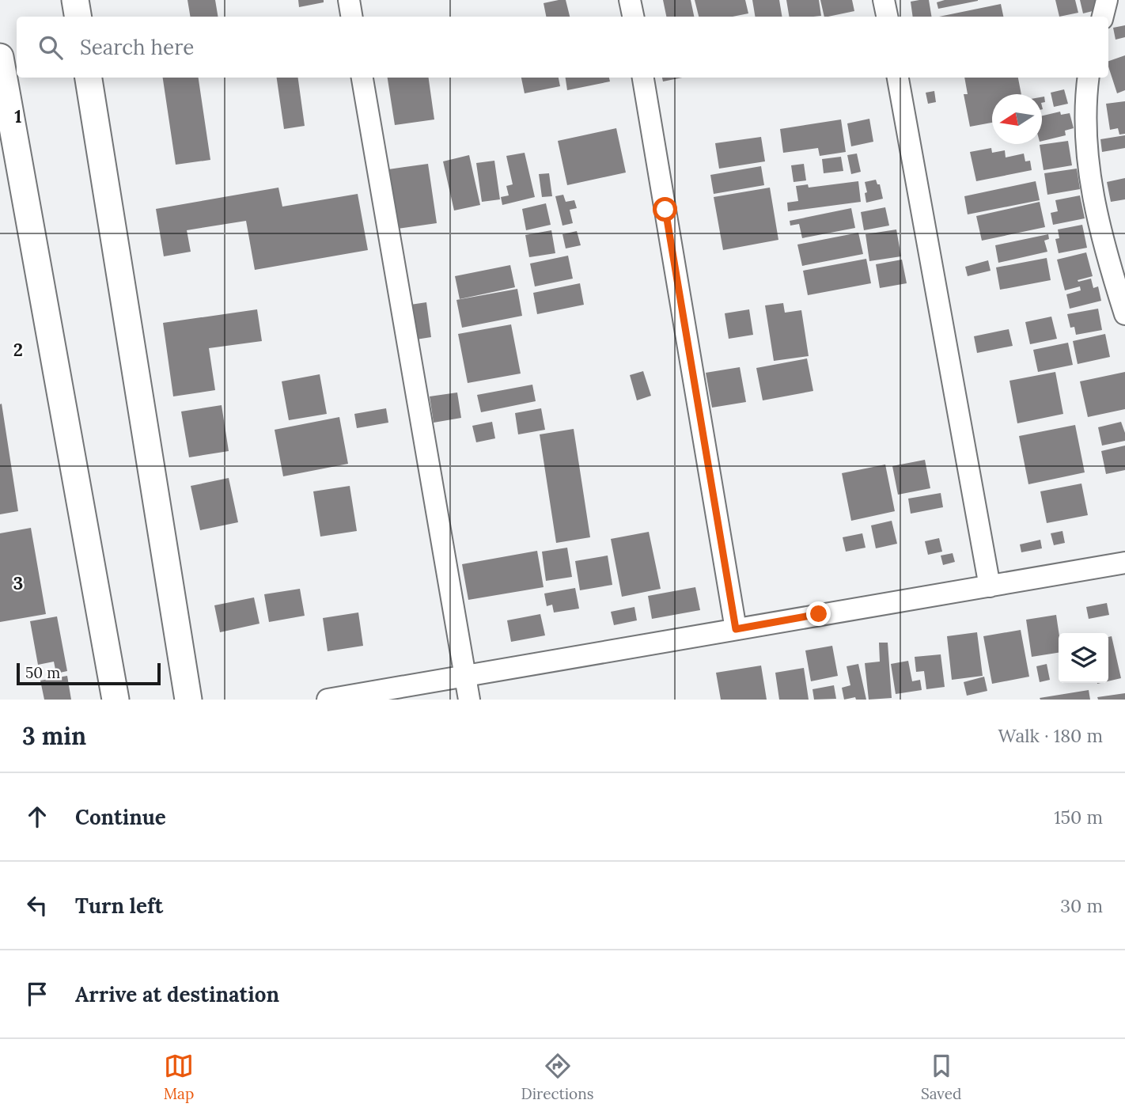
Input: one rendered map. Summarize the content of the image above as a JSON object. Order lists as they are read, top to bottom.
{
  "scale_bar": "50 m",
  "north": "left",
  "page": {
    "search": "Search here",
    "scale": "50 m",
    "heading": ["3 min", "Walk · 180 m"],
    "list": [
      ["Continue", "150 m"],
      ["Turn left", "30 m"],
      "Arrive at destination"
    ],
    "nav": ["Map", "Directions", "Saved"]
  },
  "grid": {
    "rows": ["1", "2", "3"]
  }
}
